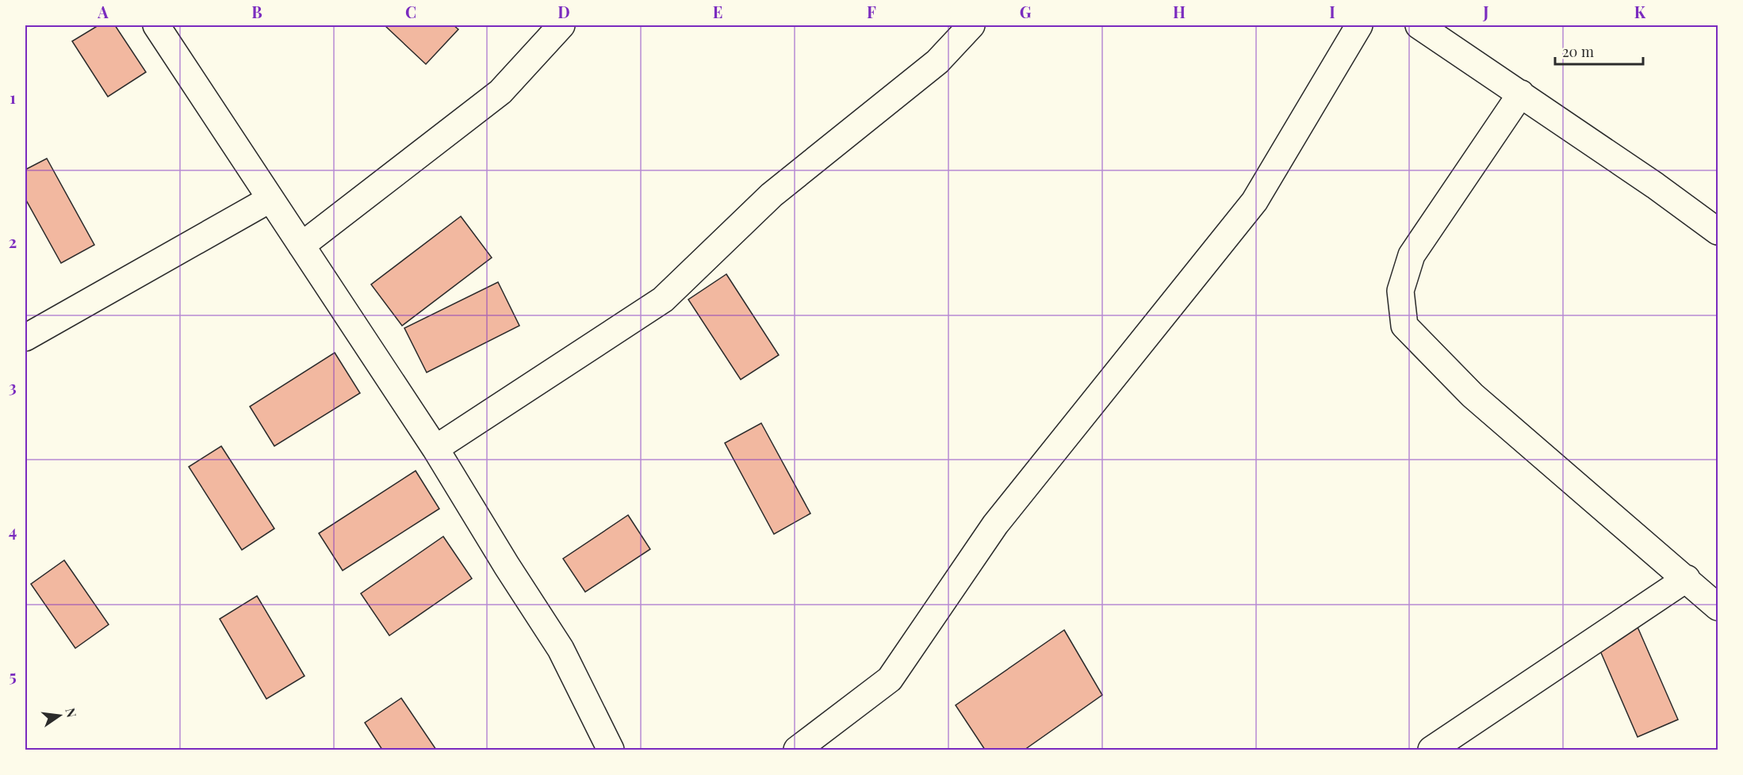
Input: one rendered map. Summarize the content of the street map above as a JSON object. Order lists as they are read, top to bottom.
{
  "scale_bar": "20 m",
  "north": "right",
  "grid": {
    "columns": [
      "A",
      "B",
      "C",
      "D",
      "E",
      "F",
      "G",
      "H",
      "I",
      "J",
      "K"
    ],
    "rows": [
      "1",
      "2",
      "3",
      "4",
      "5"
    ]
  }
}
